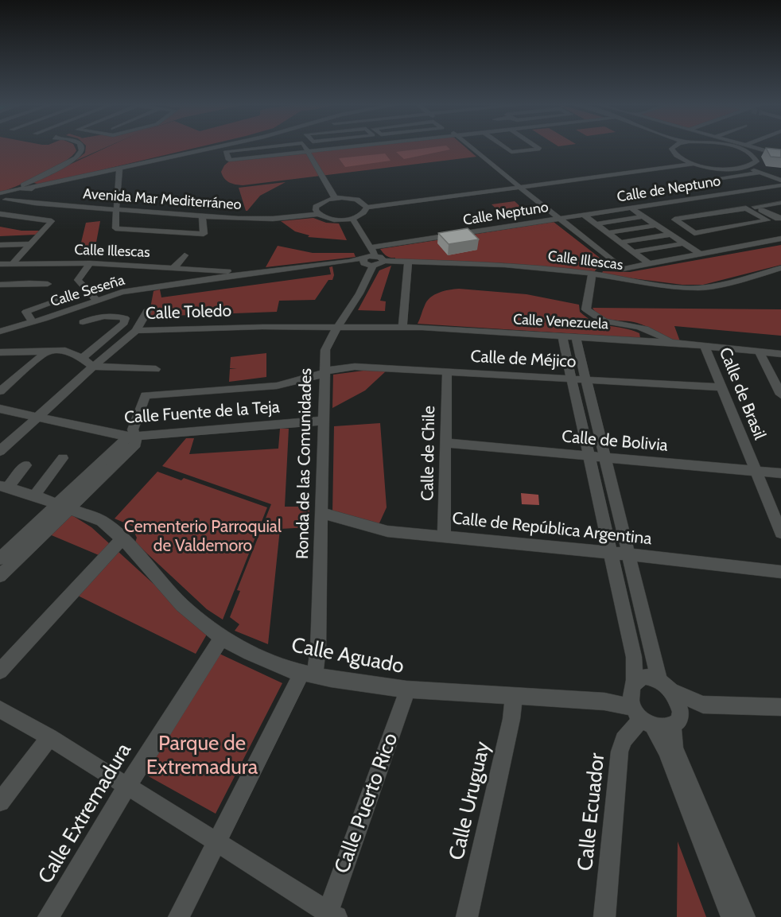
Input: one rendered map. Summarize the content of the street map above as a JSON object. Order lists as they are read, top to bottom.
{
  "streets": {
    "street": [
      "Calle de Neptuno",
      "Avenida Mar Mediterráneo",
      "Calle Neptuno",
      "Calle Illescas",
      "Calle Seseña",
      "Calle Toledo",
      "Calle Venezuela",
      "Calle de Méjico",
      "Calle de Brasil",
      "Calle Fuente de la Teja",
      "Calle de Bolivia",
      "Calle de Chile",
      "Ronda de las Comunidades",
      "Calle de República Argentina",
      "Calle Aguado",
      "Calle Uruguay",
      "Calle Puerto Rico",
      "Calle Ecuador",
      "Calle Extremadura"
    ]
  },
  "crossings": [
    ["Calle de Neptuno", "Calle Neptuno"],
    ["Calle Illescas", "Calle Seseña"],
    ["Calle Toledo", "Calle Venezuela"],
    ["Calle Toledo", "Calle Fuente de la Teja"],
    ["Calle Toledo", "Ronda de las Comunidades"],
    ["Calle Venezuela", "Calle de Brasil"],
    ["Calle Venezuela", "Ronda de las Comunidades"],
    ["Calle de Méjico", "Calle de Brasil"],
    ["Calle de Méjico", "Calle Fuente de la Teja"],
    ["Calle de Méjico", "Calle de Chile"],
    ["Calle de Méjico", "Ronda de las Comunidades"],
    ["Calle de Brasil", "Calle de Bolivia"],
    ["Calle Fuente de la Teja", "Ronda de las Comunidades"],
    ["Calle de Bolivia", "Calle de Chile"],
    ["Calle de Chile", "Calle de República Argentina"],
    ["Ronda de las Comunidades", "Calle de República Argentina"],
    ["Ronda de las Comunidades", "Calle Aguado"],
    ["Calle Aguado", "Calle Uruguay"],
    ["Calle Aguado", "Calle Puerto Rico"],
    ["Calle Aguado", "Calle Ecuador"],
    ["Calle Aguado", "Calle Extremadura"]
  ],
  "parks": ["Cementerio Parroquial de Valdemoro", "Parque de Extremadura"]
}
